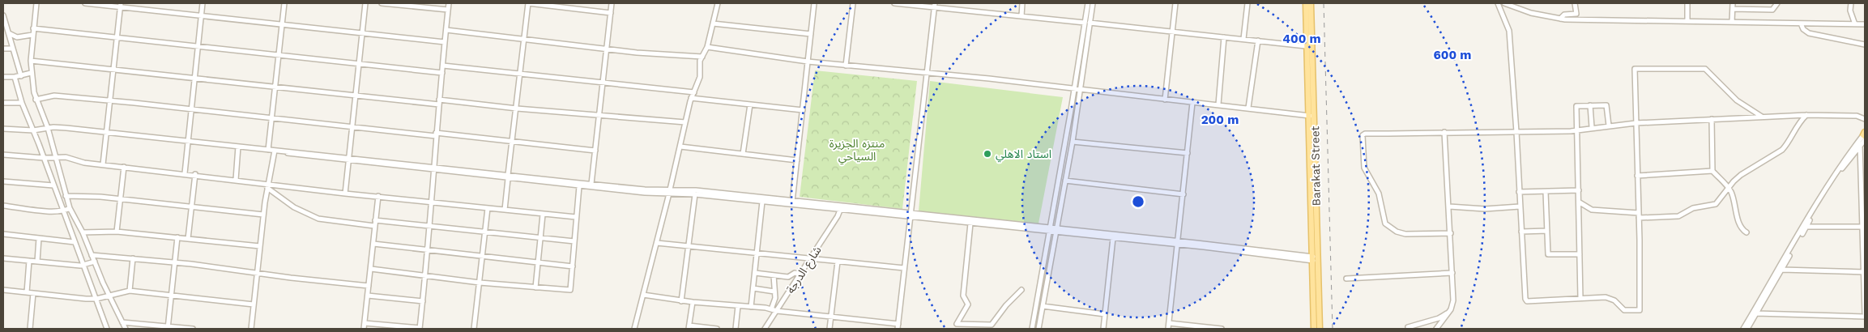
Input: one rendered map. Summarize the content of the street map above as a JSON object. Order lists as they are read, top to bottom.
{
  "streets": {
    "main road": ["Barakat Street"],
    "street": ["شارع الدرجة"]
  },
  "parks": ["منتزه الجزيرة السياحي"],
  "places": ["استاد الاهلي"],
  "rings": ["400 m", "600 m", "200 m"]
}
